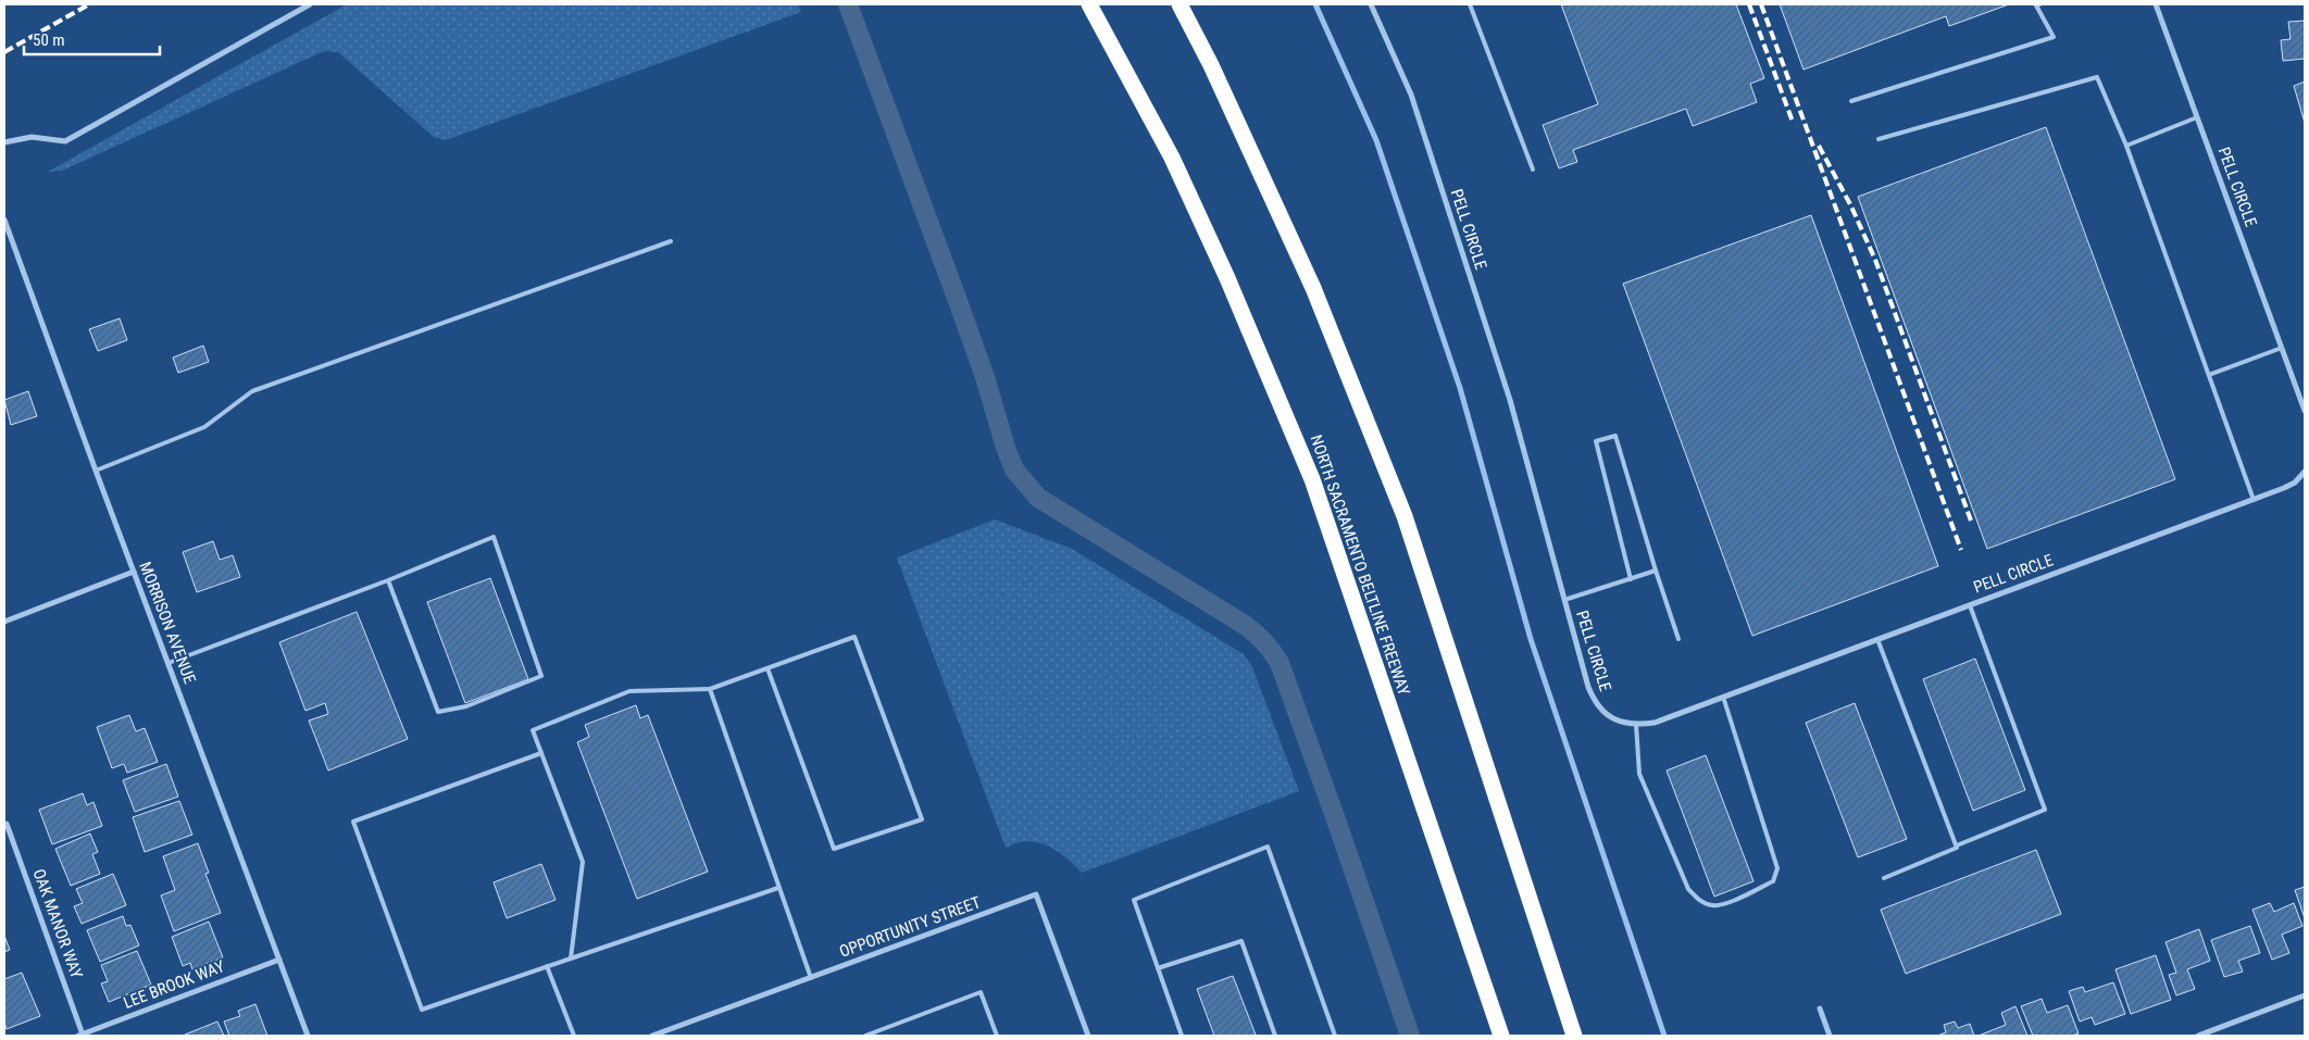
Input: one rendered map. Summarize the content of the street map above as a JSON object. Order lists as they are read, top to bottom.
{
  "streets": {
    "highway": ["NORTH SACRAMENTO BELTLINE FREEWAY"],
    "street": [
      "PELL CIRCLE",
      "MORRISON AVENUE",
      "OAK MANOR WAY",
      "OPPORTUNITY STREET",
      "LEE BROOK WAY"
    ]
  },
  "crossings": [
    ["MORRISON AVENUE", "LEE BROOK WAY"],
    ["OAK MANOR WAY", "LEE BROOK WAY"]
  ],
  "scale_bar": "50 m"
}
